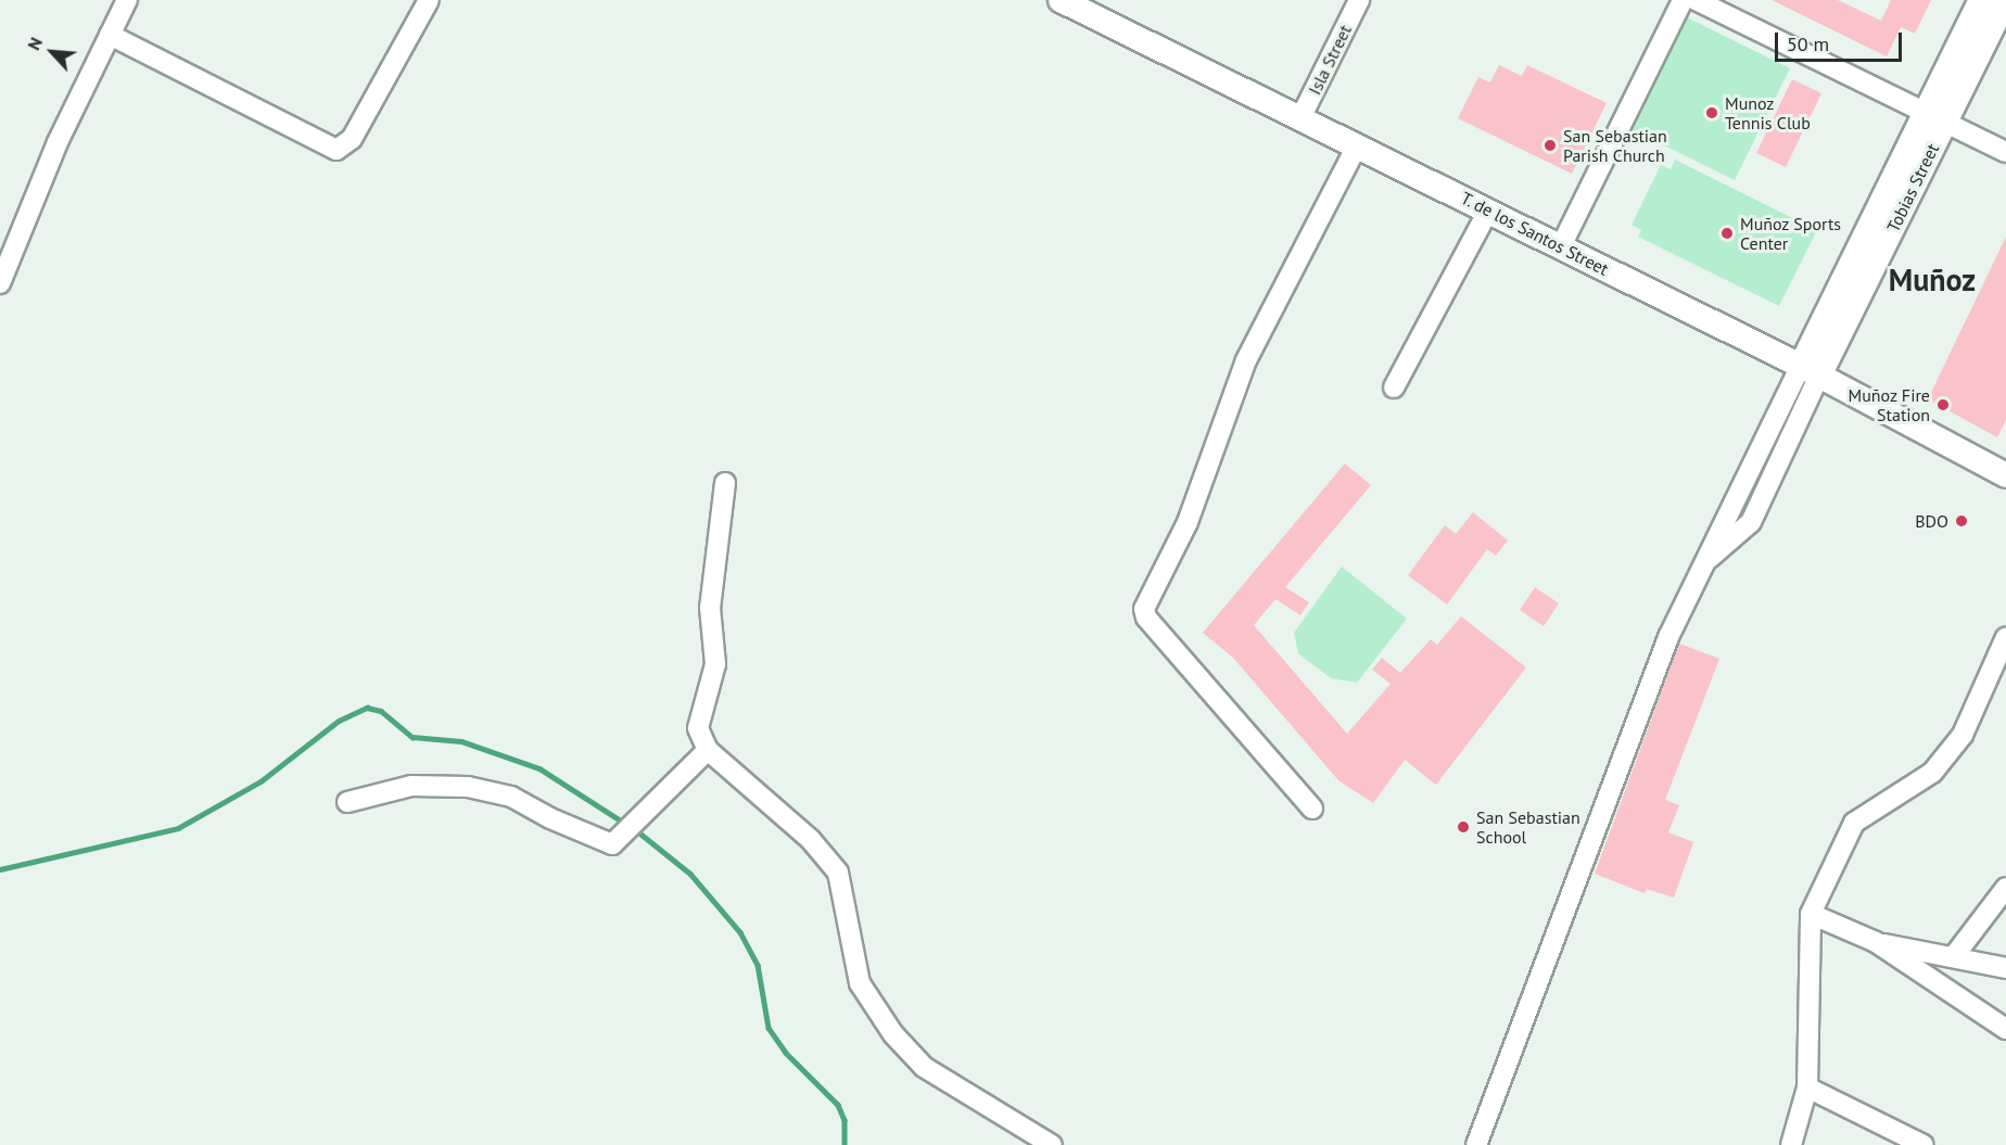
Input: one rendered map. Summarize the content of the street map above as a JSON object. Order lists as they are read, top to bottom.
{
  "streets": {
    "main road": ["Tobias Street", "T. de los Santos Street"],
    "street": ["Isla Street"]
  },
  "crossings": [
    ["Isla Street", "T. de los Santos Street"],
    ["Tobias Street", "T. de los Santos Street"]
  ],
  "districts": ["Muñoz"],
  "places": [
    "Munoz Tennis Club",
    "San Sebastian Parish Church",
    "Muñoz Sports Center",
    "Muñoz Fire Station",
    "BDO",
    "San Sebastian School"
  ],
  "scale_bar": "50 m",
  "north": "top left"
}
